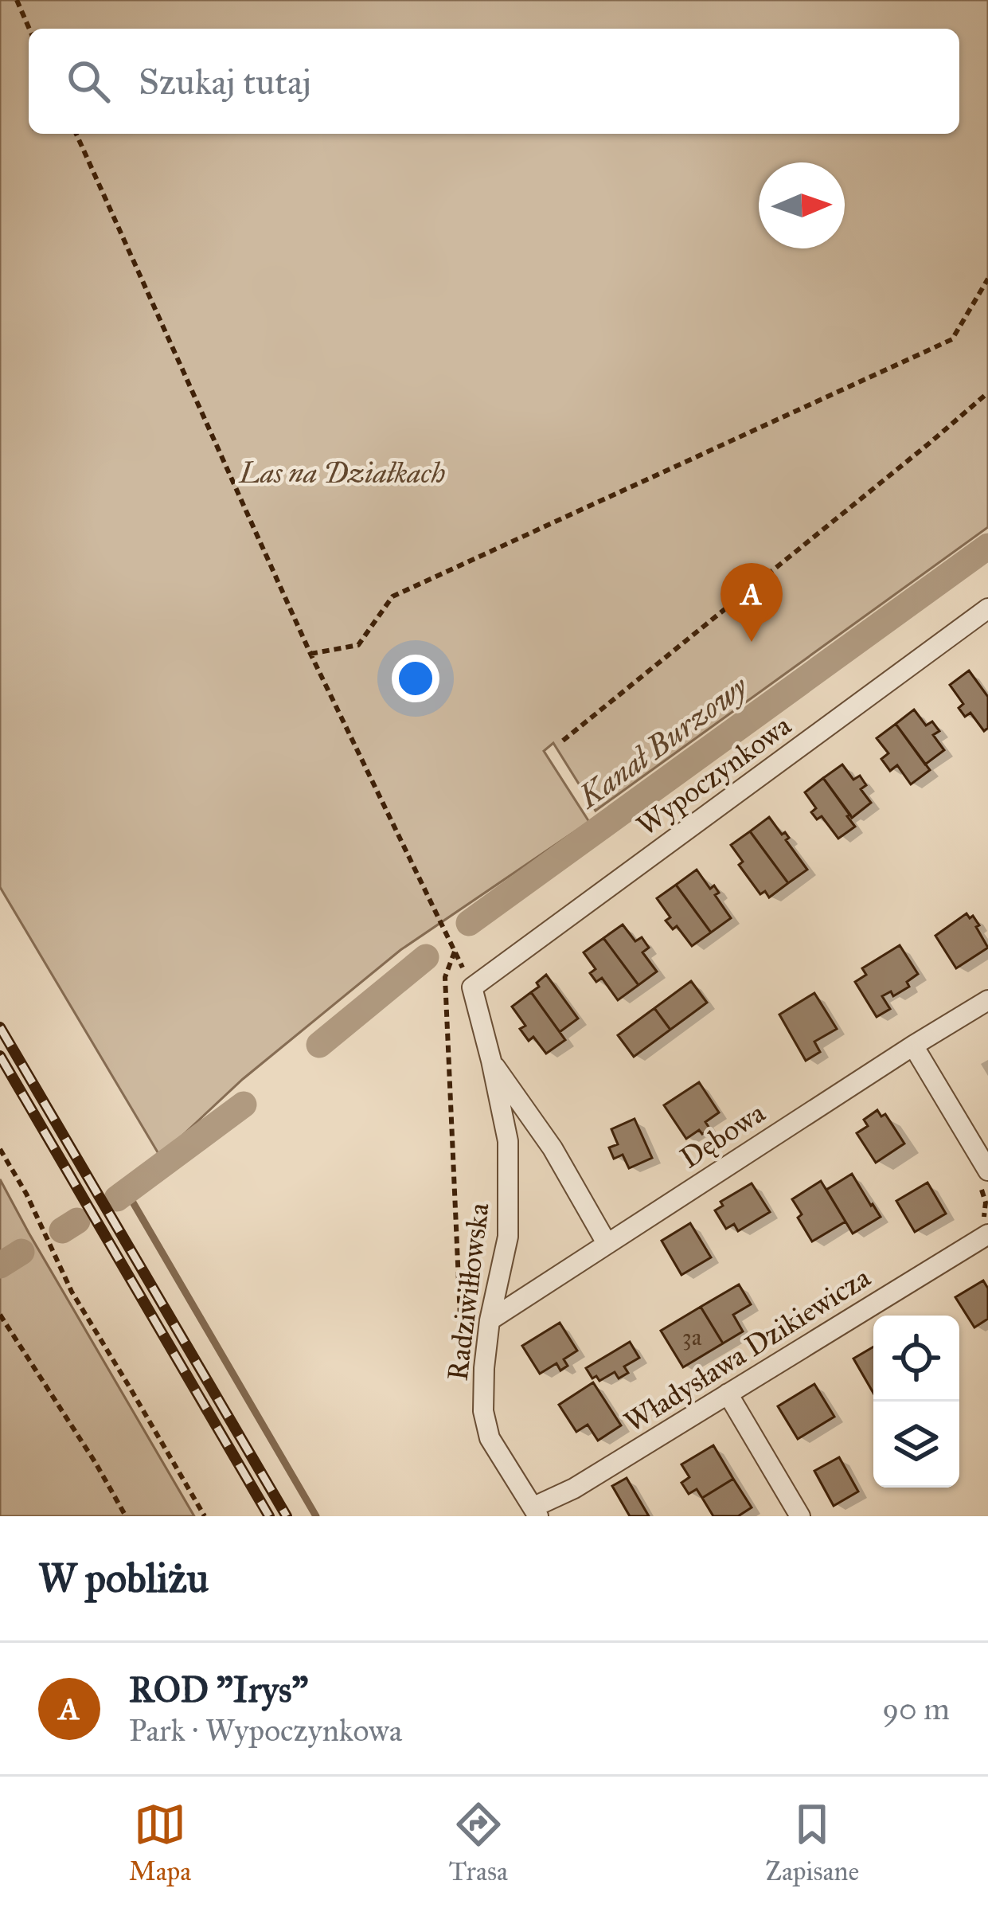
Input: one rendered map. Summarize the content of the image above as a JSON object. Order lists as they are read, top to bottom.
{
  "streets": {
    "street": [
      "Wypoczynkowa",
      "Dębowa",
      "Radziwiłłowska",
      "Władysława Dzikiewicza"
    ]
  },
  "crossings": [
    ["Wypoczynkowa", "Radziwiłłowska"],
    ["Dębowa", "Radziwiłłowska"],
    ["Radziwiłłowska", "Władysława Dzikiewicza"]
  ],
  "water": ["Kanał Burzowy"],
  "parks": ["Las na Działkach"],
  "house_numbers": ["3a"],
  "north": "right",
  "page": {
    "search": "Szukaj tutaj",
    "pins": "A",
    "heading": "W pobliżu",
    "list": [
      {
        "mark": "A",
        "name": "ROD \"Irys\"",
        "note": "Park · Wypoczynkowa",
        "value": "90 m"
      }
    ],
    "nav": ["Mapa", "Trasa", "Zapisane"]
  }
}
